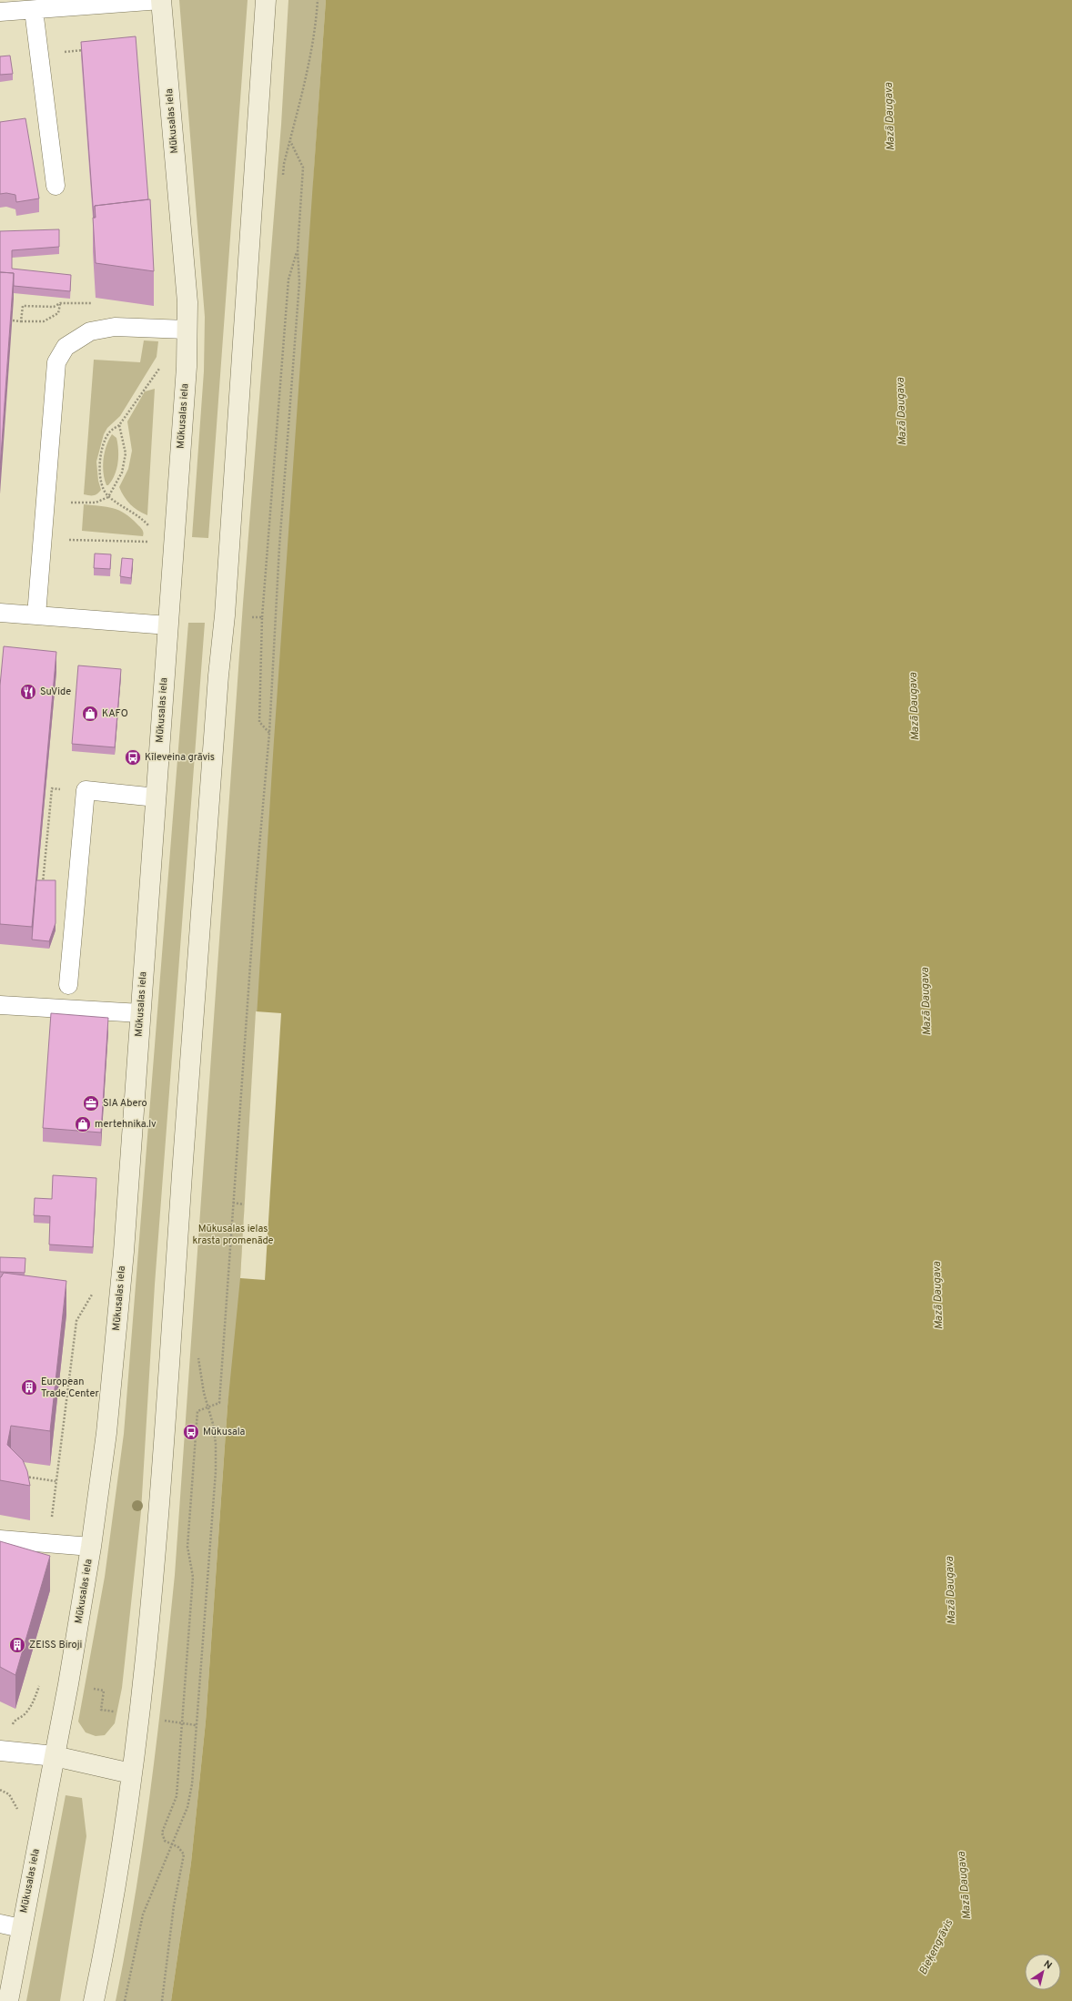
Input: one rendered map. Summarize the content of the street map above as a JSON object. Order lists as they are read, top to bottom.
{
  "streets": {
    "main road": ["Mūkusalas iela"]
  },
  "water": ["Mazā Daugava", "Bieķengrāvis"],
  "parks": ["Mūkusalas ielas krasta promenāde"],
  "places": {
    "restaurant": ["SuVide"],
    "shop": ["KAFO", "mertehnika.lv"],
    "bus stop": ["Kīleveina grāvis", "Mūkusala"],
    "office": ["SIA Abero"],
    "building": ["European Trade Center", "ZEISS Biroji"]
  },
  "north": "top right"
}
